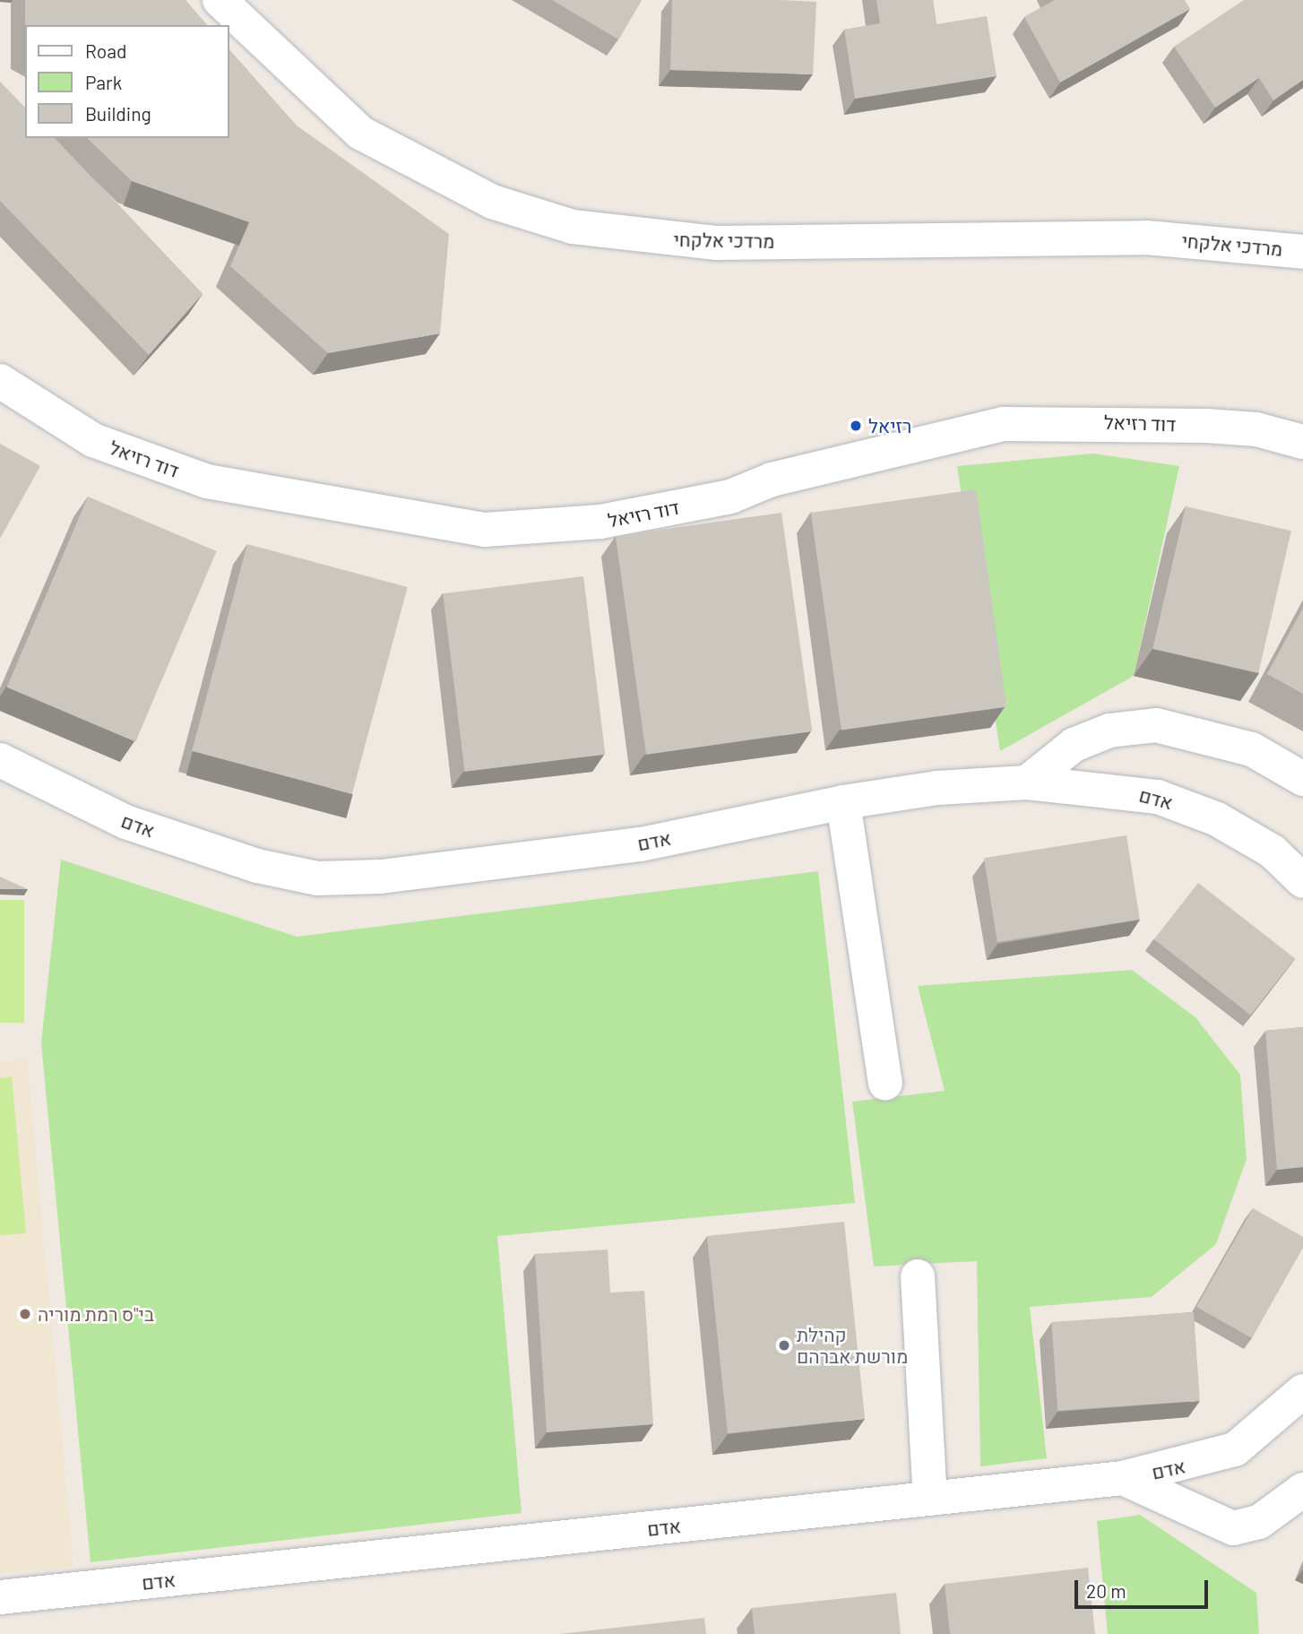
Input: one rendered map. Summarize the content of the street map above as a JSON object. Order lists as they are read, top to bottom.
{
  "streets": {
    "street": ["מרדכי אלקחי", "דוד רזיאל", "אדם"]
  },
  "places": ["רזיאל", "בי\"ס רמת מוריה", "קהילת מורשת אברהם"],
  "legend": ["Road", "Park", "Building"],
  "scale_bar": "20 m"
}
